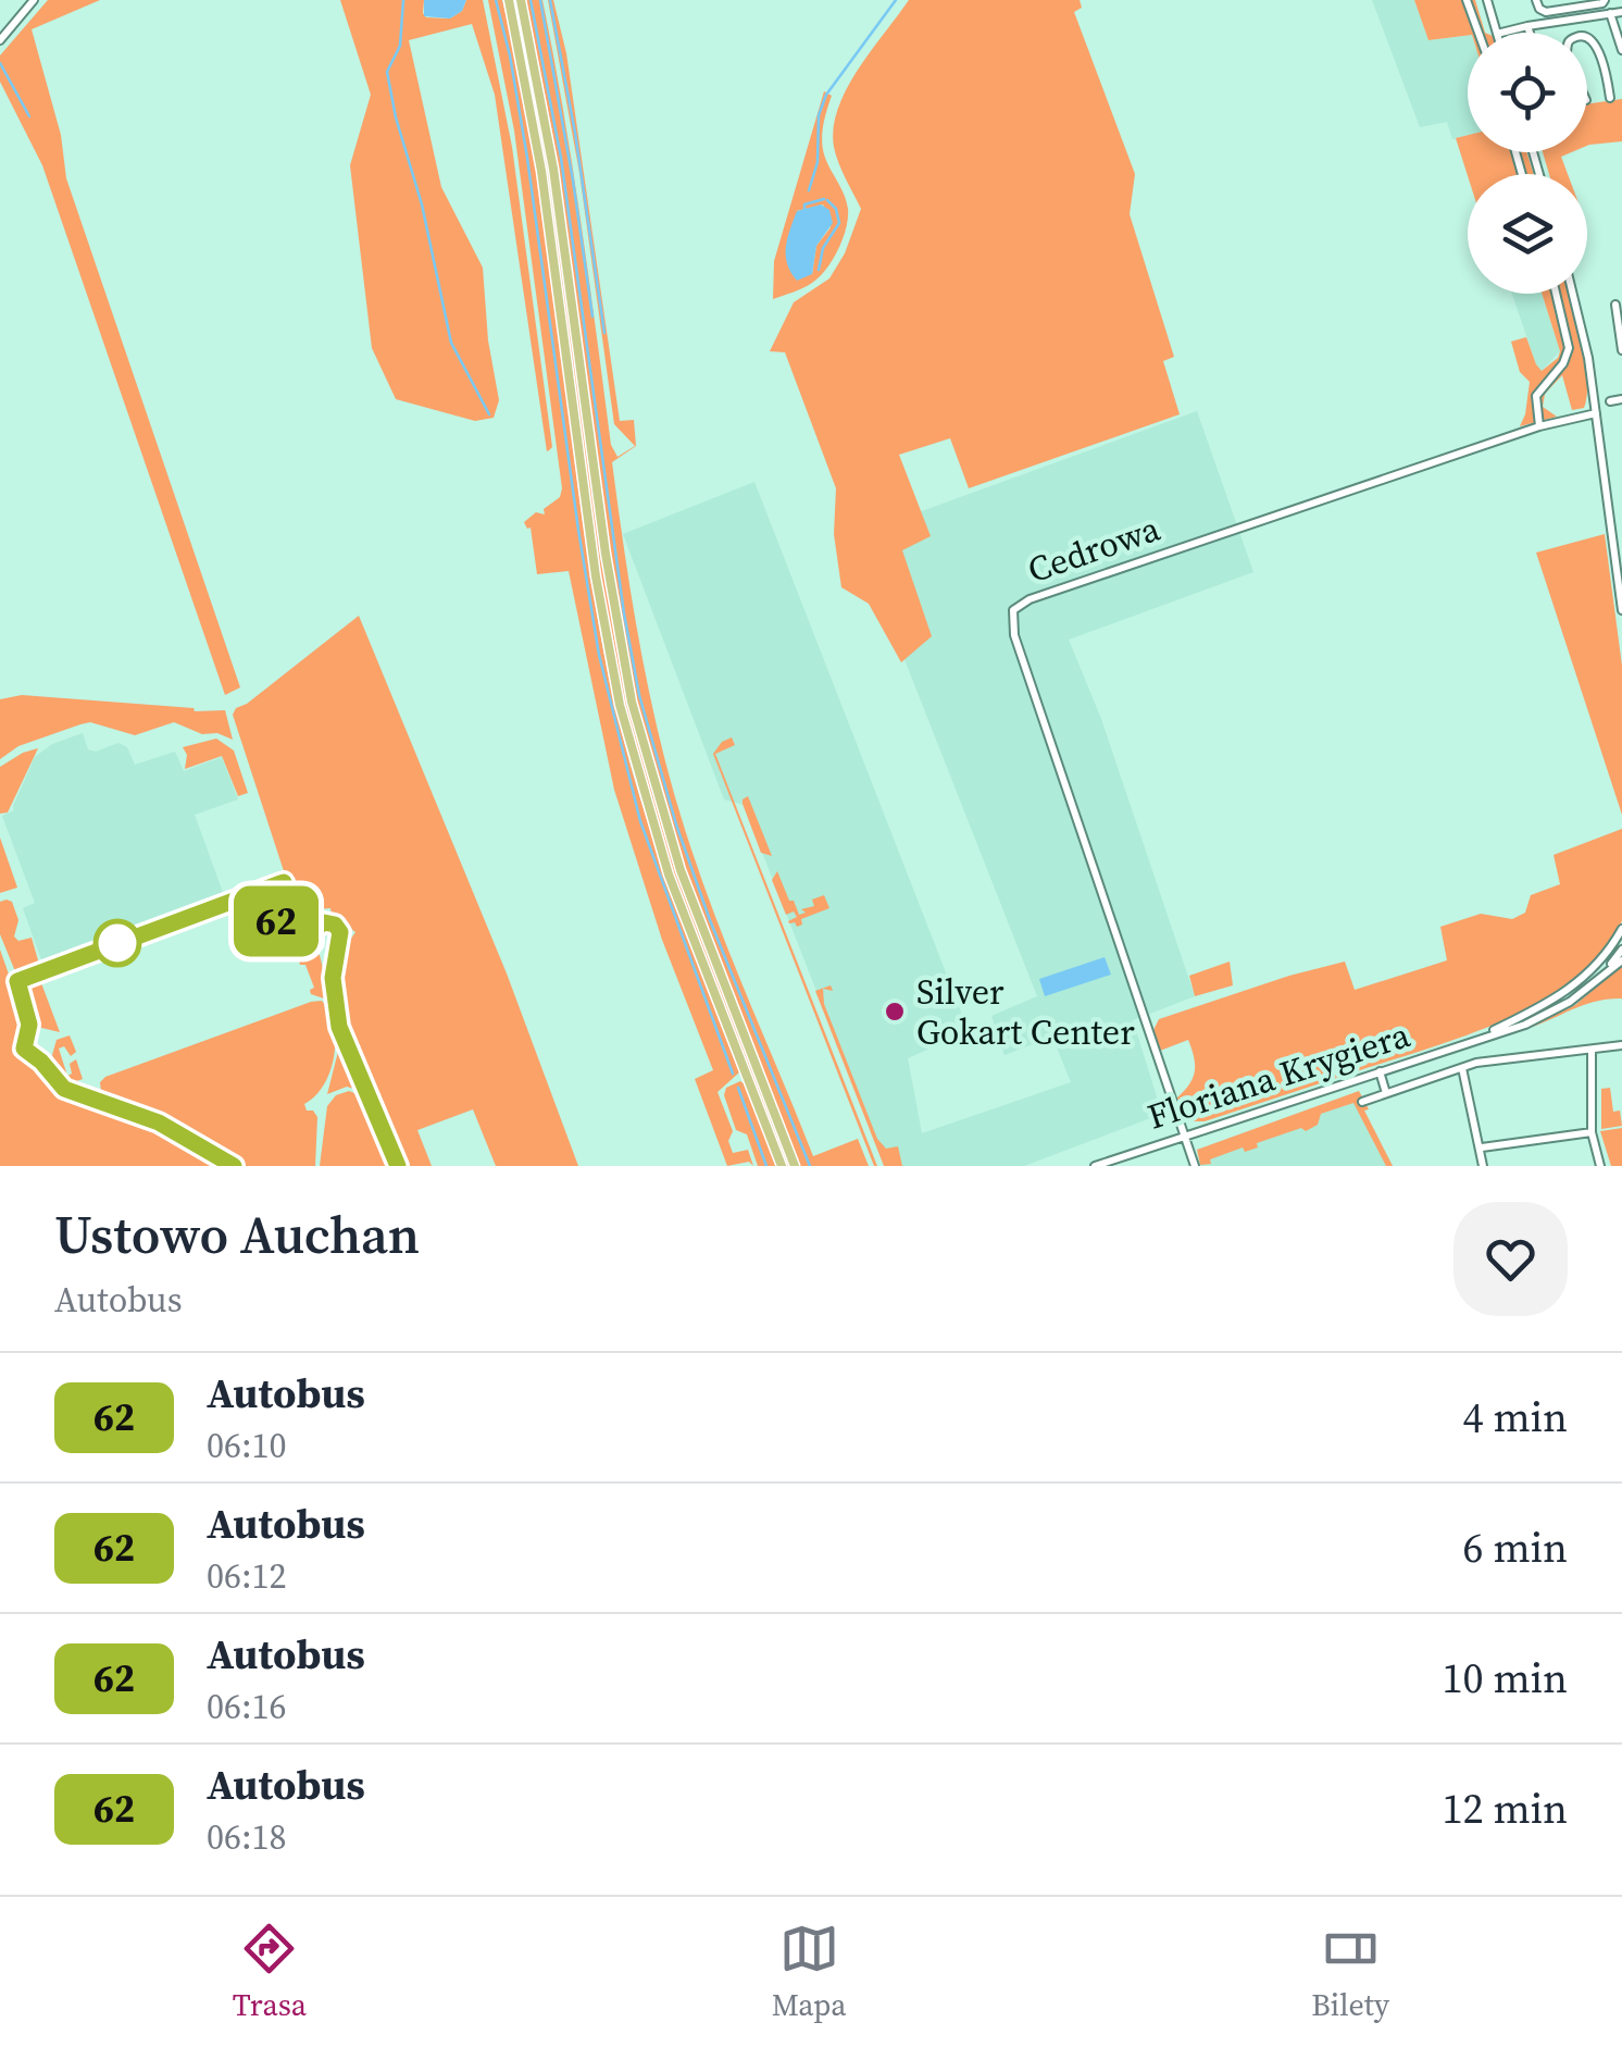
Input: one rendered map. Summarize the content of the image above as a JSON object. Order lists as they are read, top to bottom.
{
  "streets": {
    "street": ["Cedrowa", "Floriana Krygiera"]
  },
  "crossings": [
    ["Cedrowa", "Floriana Krygiera"]
  ],
  "places": ["Silver Gokart Center"],
  "lines": ["bus line 62"],
  "page": {
    "on_map": "62",
    "heading": ["Ustowo Auchan", "Autobus"],
    "list": [
      {
        "mark": "62",
        "name": "Autobus",
        "note": "06:10",
        "value": "4 min"
      },
      {
        "mark": "62",
        "name": "Autobus",
        "note": "06:12",
        "value": "6 min"
      },
      {
        "mark": "62",
        "name": "Autobus",
        "note": "06:16",
        "value": "10 min"
      },
      {
        "mark": "62",
        "name": "Autobus",
        "note": "06:18",
        "value": "12 min"
      }
    ],
    "tabs": ["Trasa", "Mapa", "Bilety"]
  }
}
